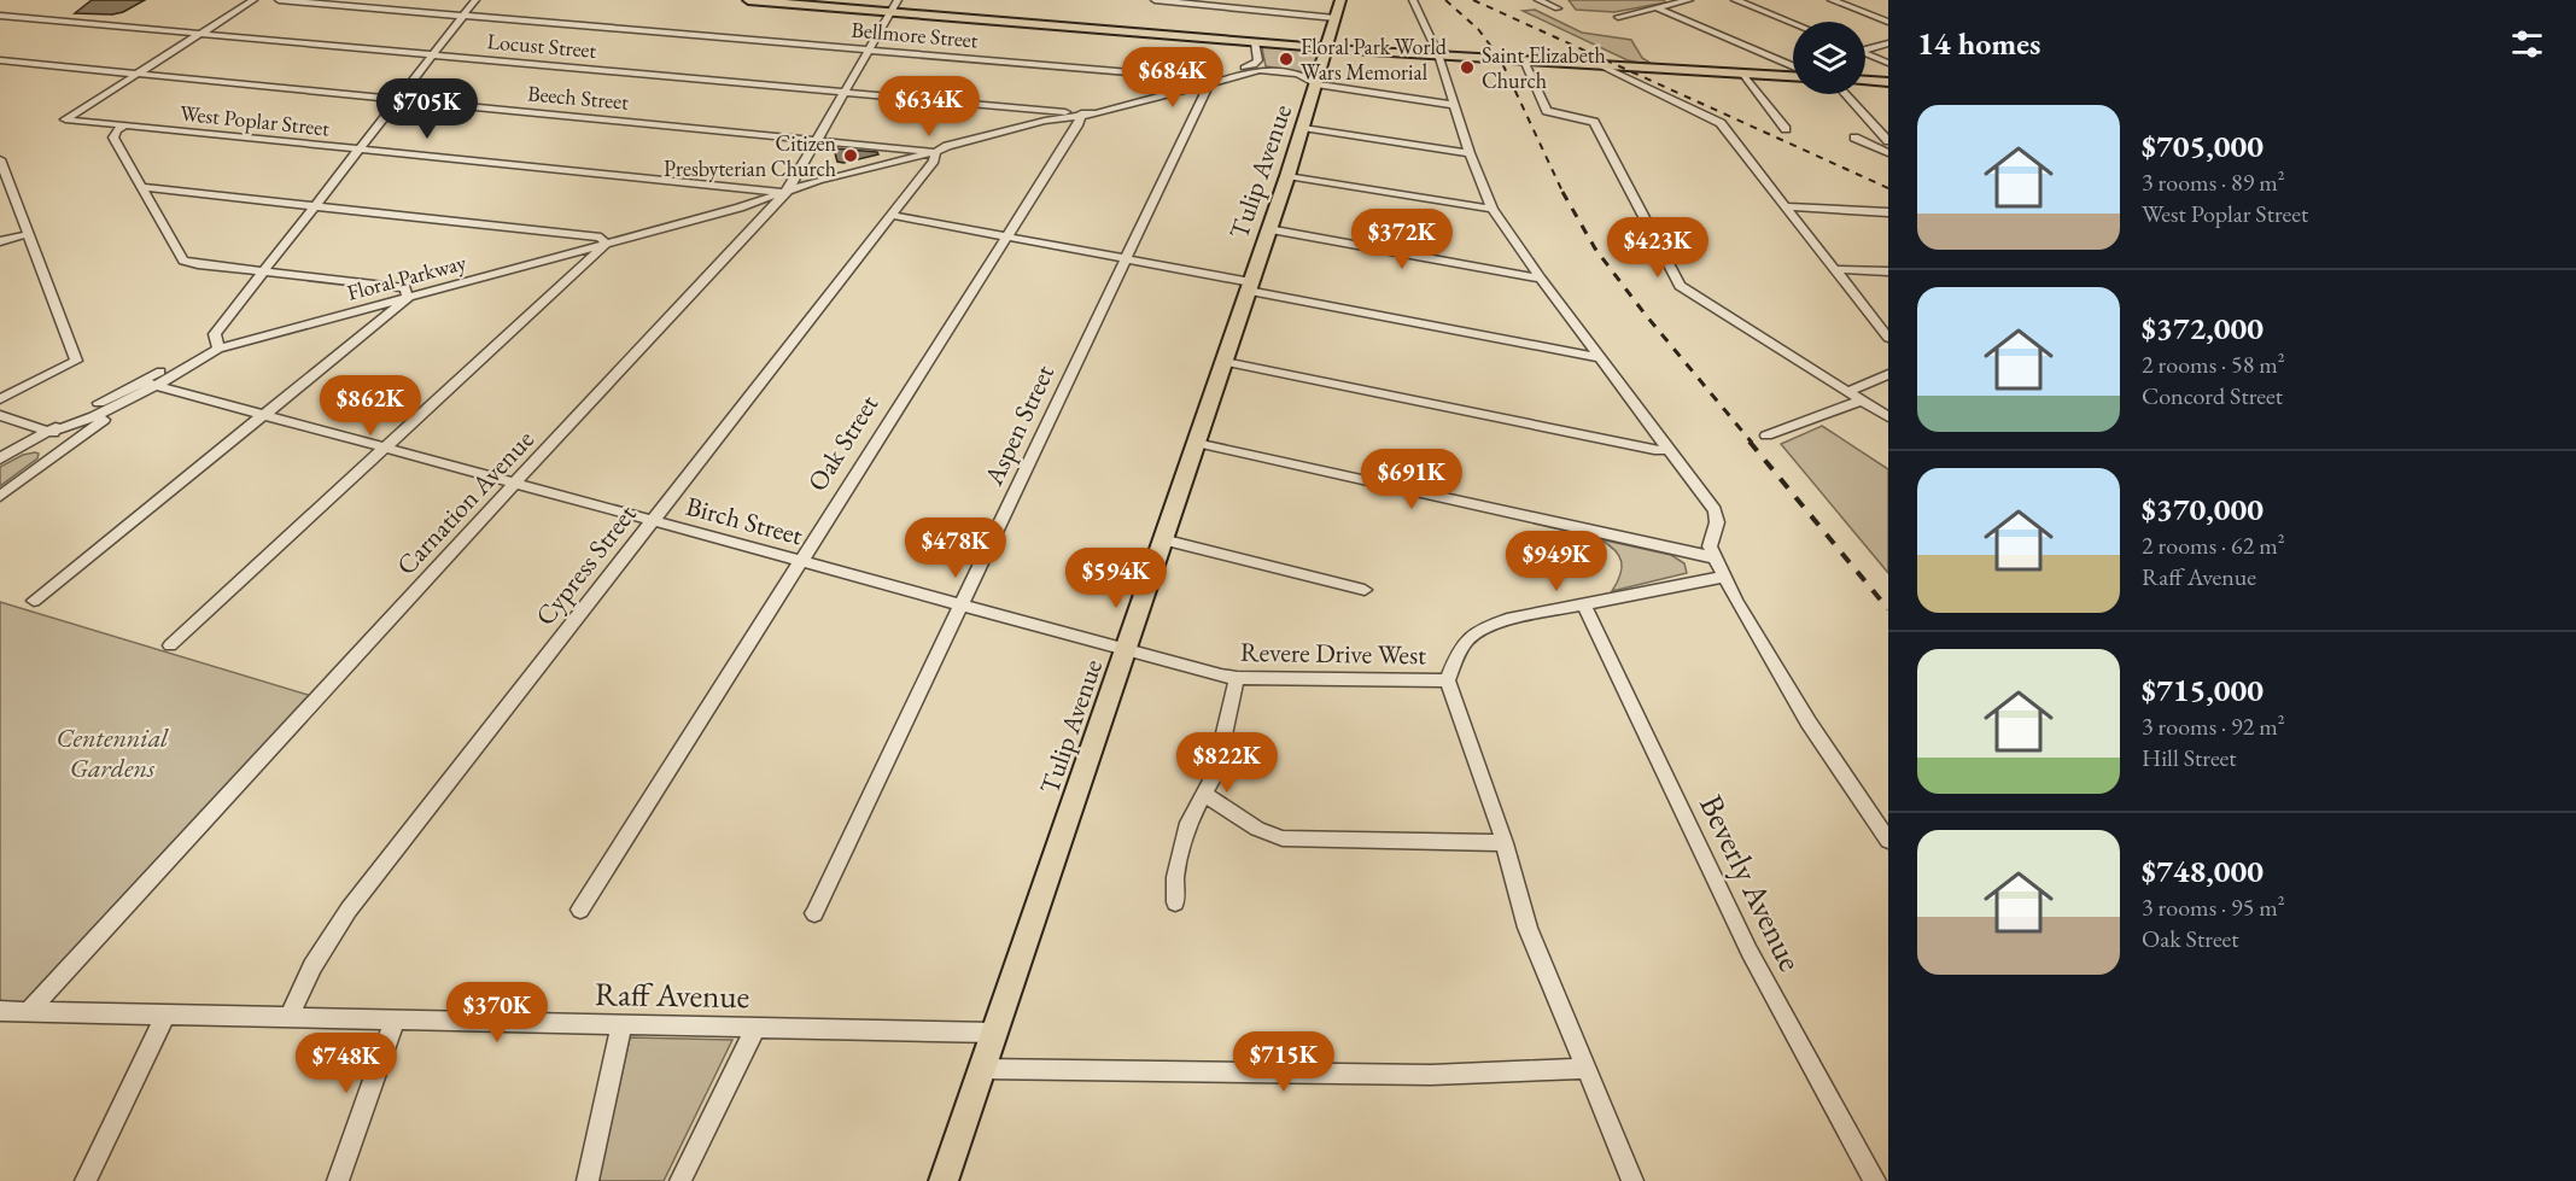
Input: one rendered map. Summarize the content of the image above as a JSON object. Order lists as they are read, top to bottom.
{
  "streets": {
    "main road": ["Tulip Avenue"],
    "street": [
      "Bellmore Street",
      "Locust Street",
      "Beech Street",
      "West Poplar Street",
      "Floral Parkway",
      "Aspen Street",
      "Oak Street",
      "Carnation Avenue",
      "Birch Street",
      "Cypress Street",
      "Revere Drive West",
      "Beverly Avenue",
      "Raff Avenue"
    ]
  },
  "crossings": [
    ["Bellmore Street", "Floral Parkway"],
    ["Bellmore Street", "Aspen Street"],
    ["Bellmore Street", "Carnation Avenue"],
    ["Locust Street", "Floral Parkway"],
    ["Locust Street", "Oak Street"],
    ["Locust Street", "Carnation Avenue"],
    ["Beech Street", "West Poplar Street"],
    ["Beech Street", "Floral Parkway"],
    ["Beech Street", "Carnation Avenue"],
    ["Beech Street", "Cypress Street"],
    ["West Poplar Street", "Floral Parkway"],
    ["West Poplar Street", "Carnation Avenue"],
    ["Tulip Avenue", "Floral Parkway"],
    ["Tulip Avenue", "Birch Street"],
    ["Tulip Avenue", "Revere Drive West"],
    ["Tulip Avenue", "Raff Avenue"],
    ["Floral Parkway", "Aspen Street"],
    ["Floral Parkway", "Oak Street"],
    ["Floral Parkway", "Carnation Avenue"],
    ["Floral Parkway", "Birch Street"],
    ["Floral Parkway", "Cypress Street"],
    ["Aspen Street", "Birch Street"],
    ["Oak Street", "Birch Street"],
    ["Carnation Avenue", "Birch Street"],
    ["Carnation Avenue", "Raff Avenue"],
    ["Birch Street", "Cypress Street"],
    ["Birch Street", "Revere Drive West"],
    ["Cypress Street", "Raff Avenue"],
    ["Revere Drive West", "Beverly Avenue"]
  ],
  "parks": ["Centennial Gardens"],
  "places": ["Floral Park World Wars Memorial", "Saint Elizabeth Church", "Citizen Presbyterian Church"],
  "page": {
    "heading": "14 homes",
    "price": [
      "$684K",
      "$634K",
      "$705K",
      "$372K",
      "$423K",
      "$862K",
      "$691K",
      "$478K",
      "$949K",
      "$594K",
      "$822K",
      "$370K",
      "$715K",
      "$748K"
    ],
    "list": [
      {
        "name": "$705,000",
        "note": "3 rooms · 89 m² · West Poplar Street"
      },
      {
        "name": "$372,000",
        "note": "2 rooms · 58 m² · Concord Street"
      },
      {
        "name": "$370,000",
        "note": "2 rooms · 62 m² · Raff Avenue"
      },
      {
        "name": "$715,000",
        "note": "3 rooms · 92 m² · Hill Street"
      },
      {
        "name": "$748,000",
        "note": "3 rooms · 95 m² · Oak Street"
      }
    ]
  }
}
